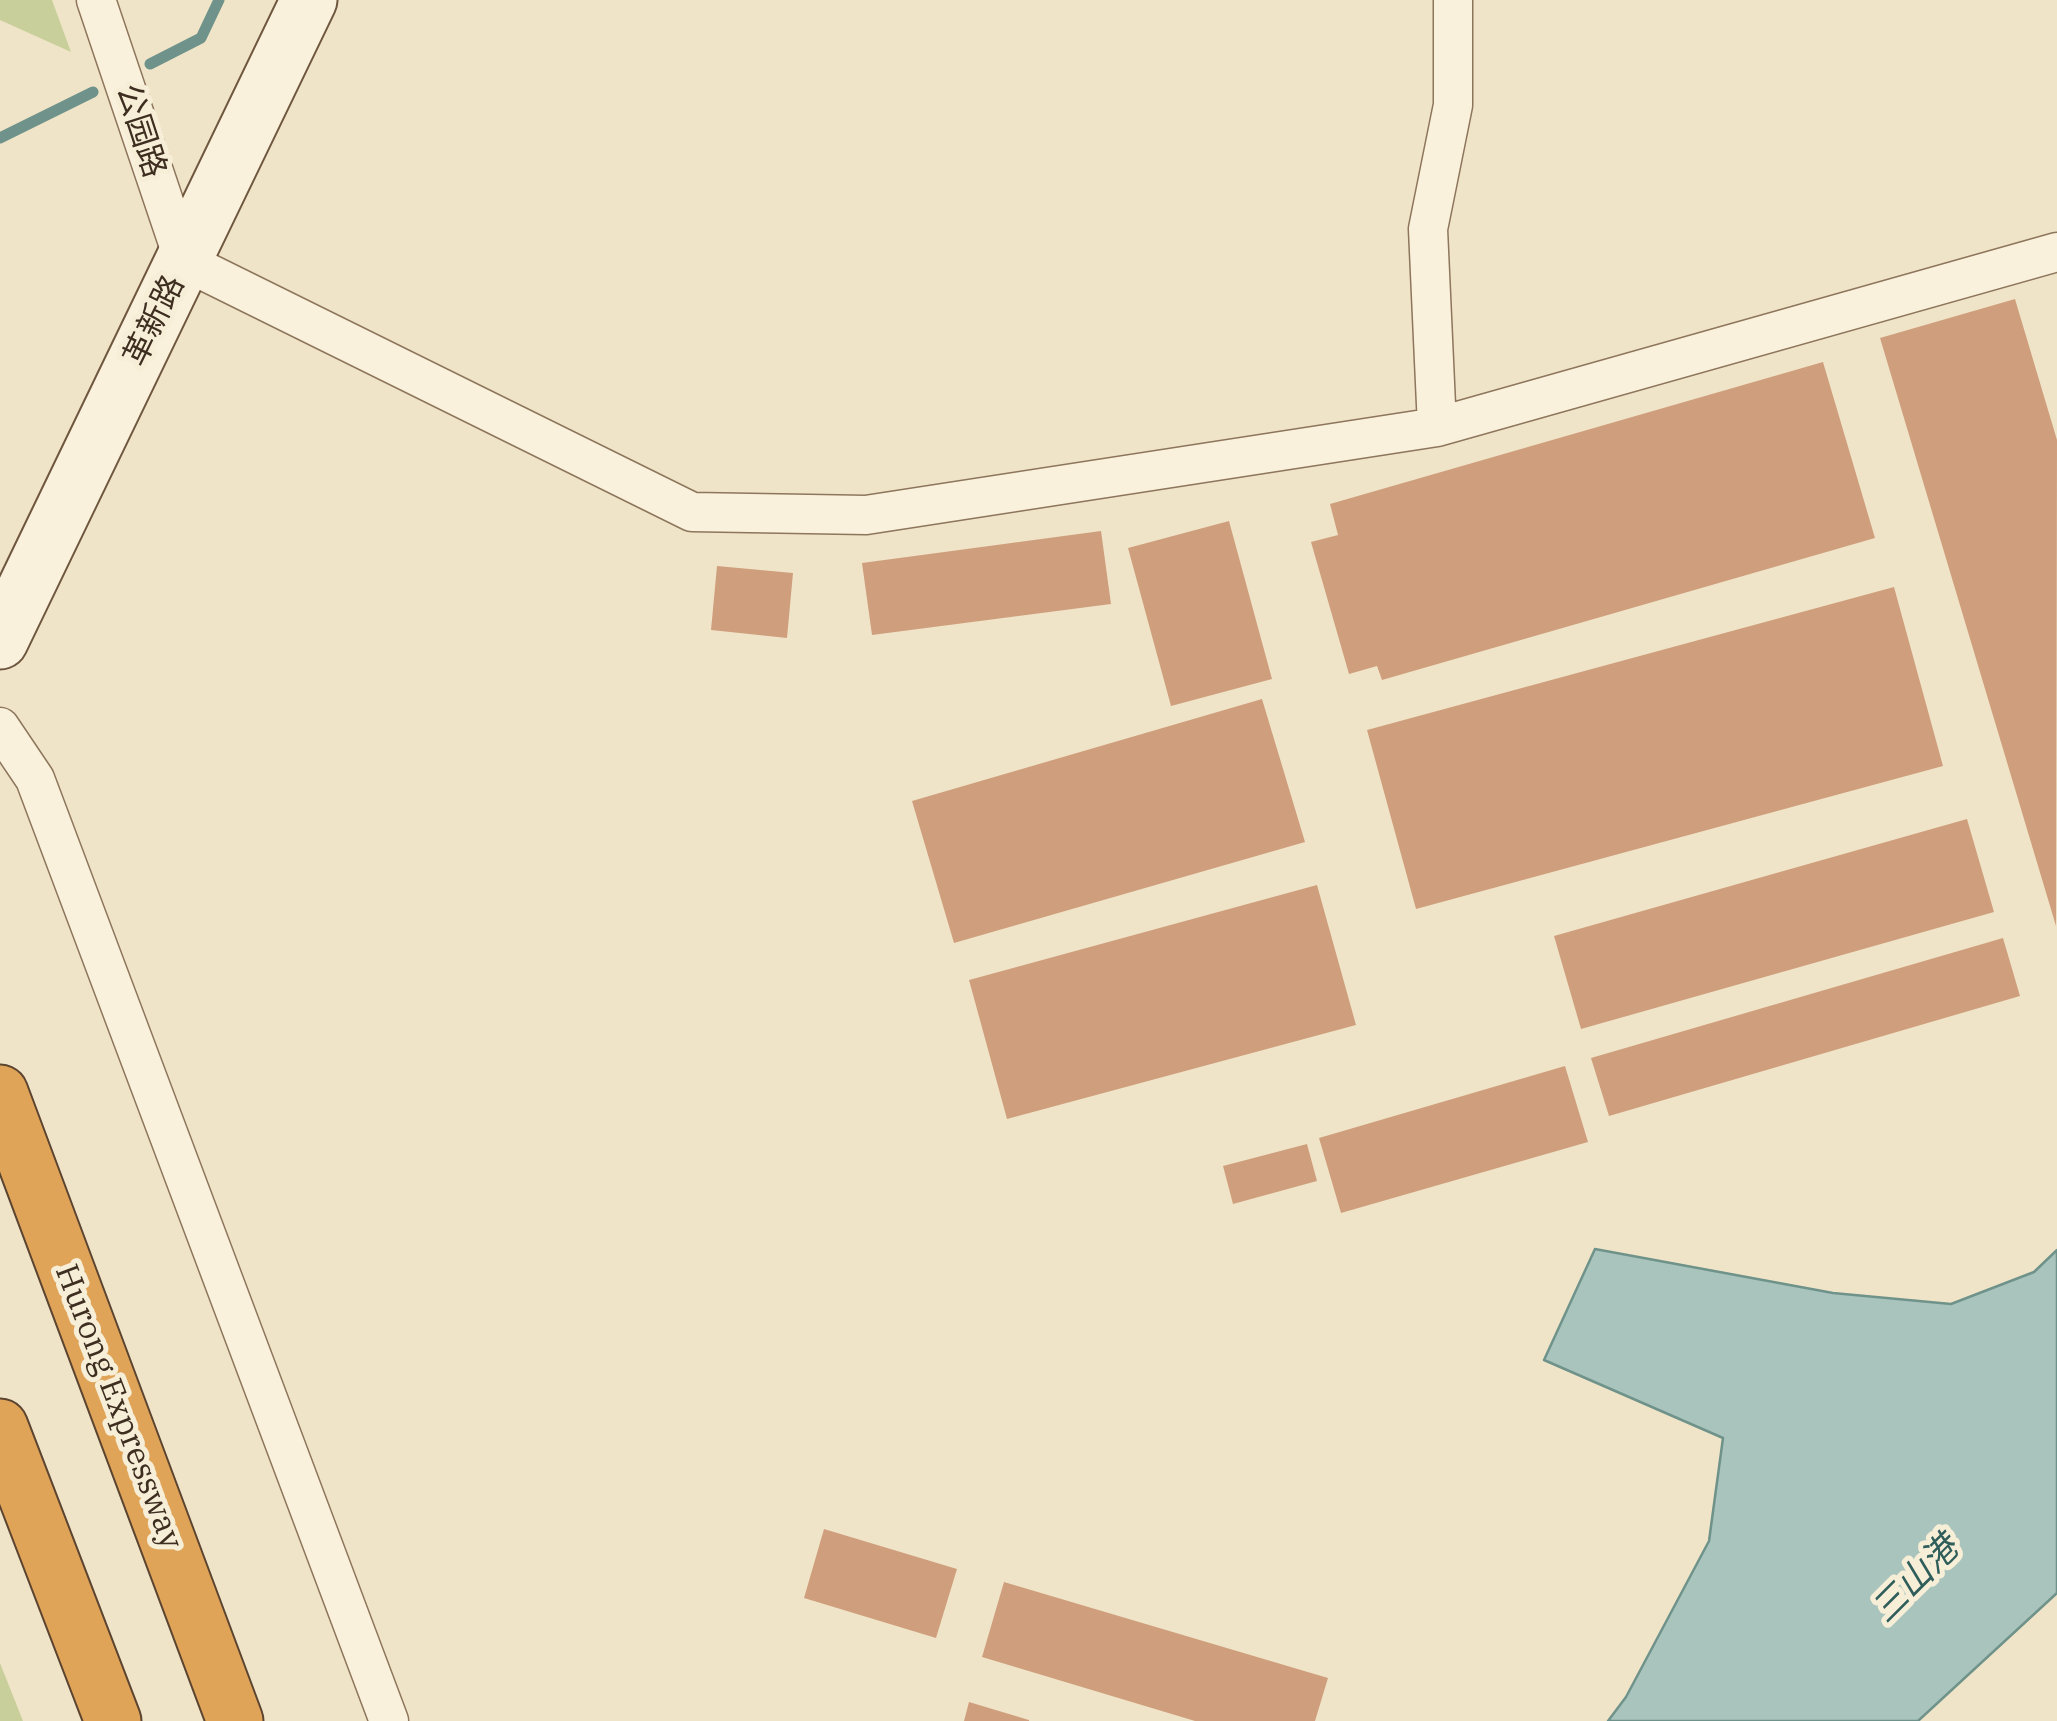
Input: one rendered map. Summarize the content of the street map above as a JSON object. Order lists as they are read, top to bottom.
{
  "streets": {
    "highway": ["Hurong Expressway"],
    "street": ["公园路", "革新路"]
  },
  "crossings": [
    ["公园路", "革新路"]
  ],
  "water": ["三山港"]
}
